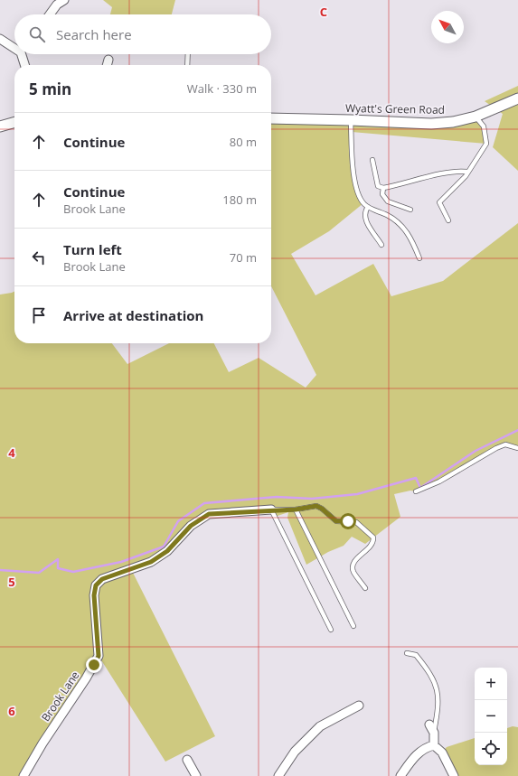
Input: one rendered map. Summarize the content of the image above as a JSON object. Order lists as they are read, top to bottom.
{
  "streets": {
    "street": ["Wyatt's Green Road", "Brook Lane"]
  },
  "north": "top left",
  "page": {
    "search": "Search here",
    "heading": ["5 min", "Walk · 330 m"],
    "list": [
      ["Continue", "80 m"],
      ["Continue", "Brook Lane", "180 m"],
      ["Turn left", "Brook Lane", "70 m"],
      "Arrive at destination"
    ],
    "map_buttons": ["+", "−"]
  },
  "grid": {
    "columns": ["C"],
    "rows": ["4", "5", "6"]
  }
}
